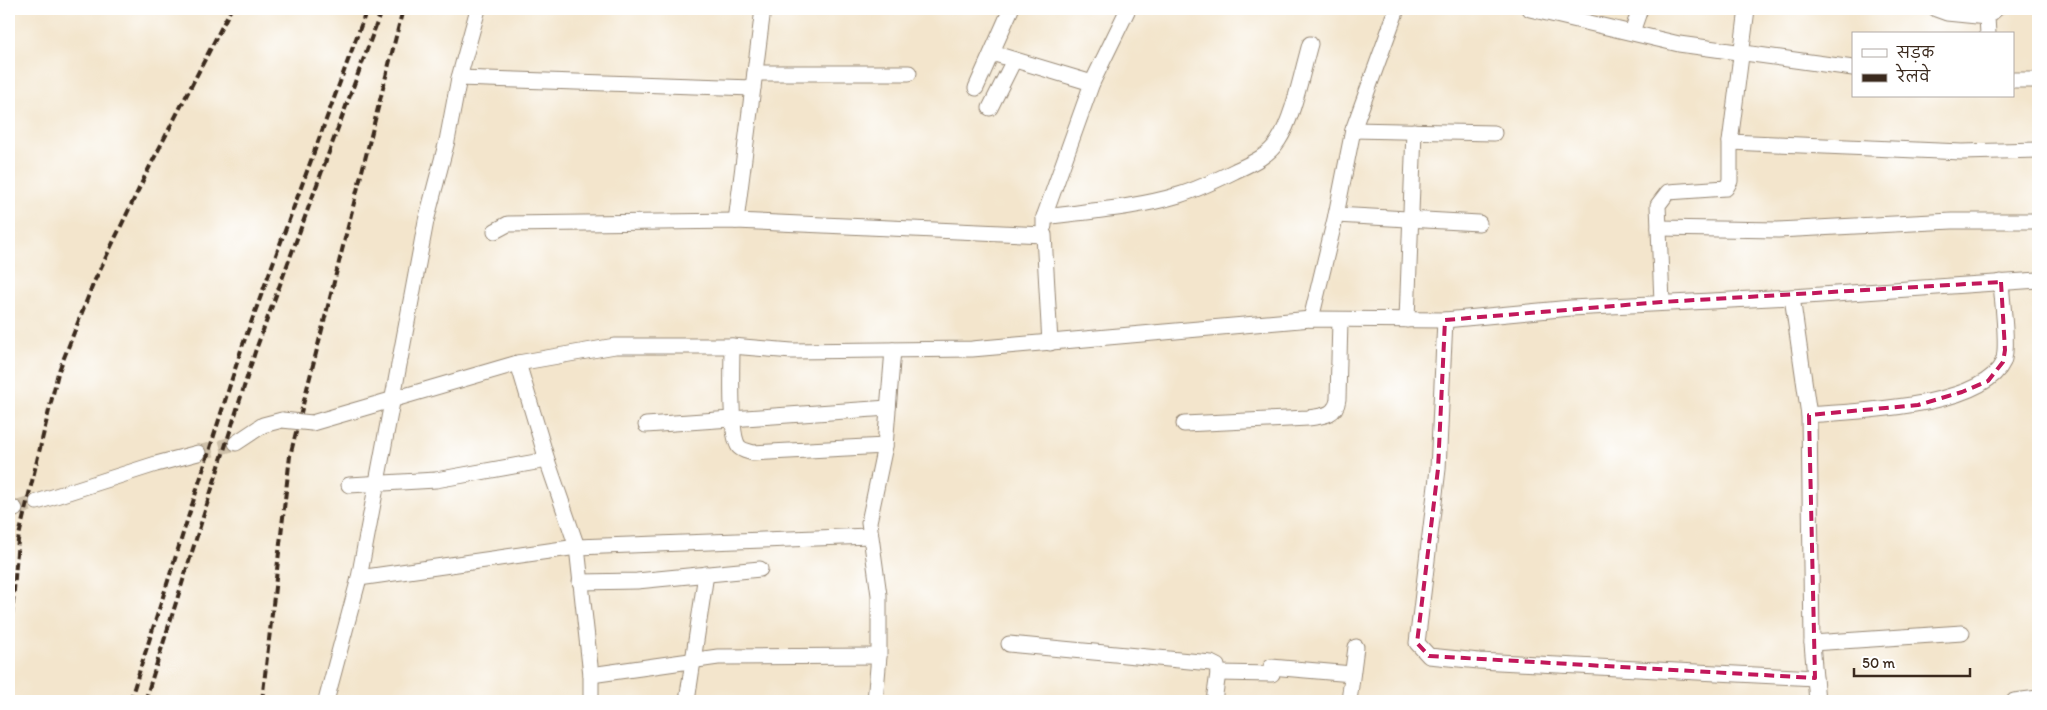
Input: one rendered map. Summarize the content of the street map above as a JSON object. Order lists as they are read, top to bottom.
{
  "legend": ["सड़क", "रेलवे"],
  "scale_bar": "50 m"
}
